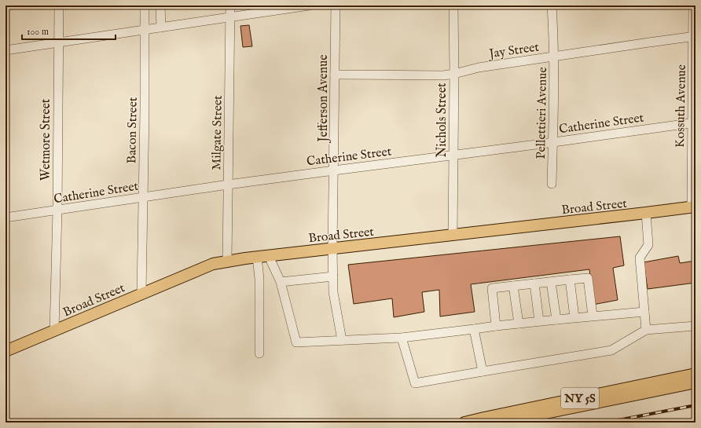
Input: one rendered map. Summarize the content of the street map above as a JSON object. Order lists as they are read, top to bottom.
{
  "streets": {
    "main road": ["Broad Street", "NY 5S"],
    "street": [
      "Jay Street",
      "Jefferson Avenue",
      "Kossuth Avenue",
      "Pellettieri Avenue",
      "Nichols Street",
      "Catherine Street",
      "Bacon Street",
      "Milgate Street",
      "Wetmore Street"
    ]
  },
  "crossings": [
    ["Jay Street", "Jefferson Avenue"],
    ["Jay Street", "Kossuth Avenue"],
    ["Jay Street", "Pellettieri Avenue"],
    ["Jay Street", "Nichols Street"],
    ["Jefferson Avenue", "Catherine Street"],
    ["Jefferson Avenue", "Broad Street"],
    ["Kossuth Avenue", "Catherine Street"],
    ["Kossuth Avenue", "Broad Street"],
    ["Pellettieri Avenue", "Catherine Street"],
    ["Nichols Street", "Catherine Street"],
    ["Nichols Street", "Broad Street"],
    ["Catherine Street", "Bacon Street"],
    ["Catherine Street", "Milgate Street"],
    ["Catherine Street", "Wetmore Street"],
    ["Bacon Street", "Broad Street"],
    ["Milgate Street", "Broad Street"],
    ["Wetmore Street", "Broad Street"]
  ],
  "scale_bar": "100 m"
}
